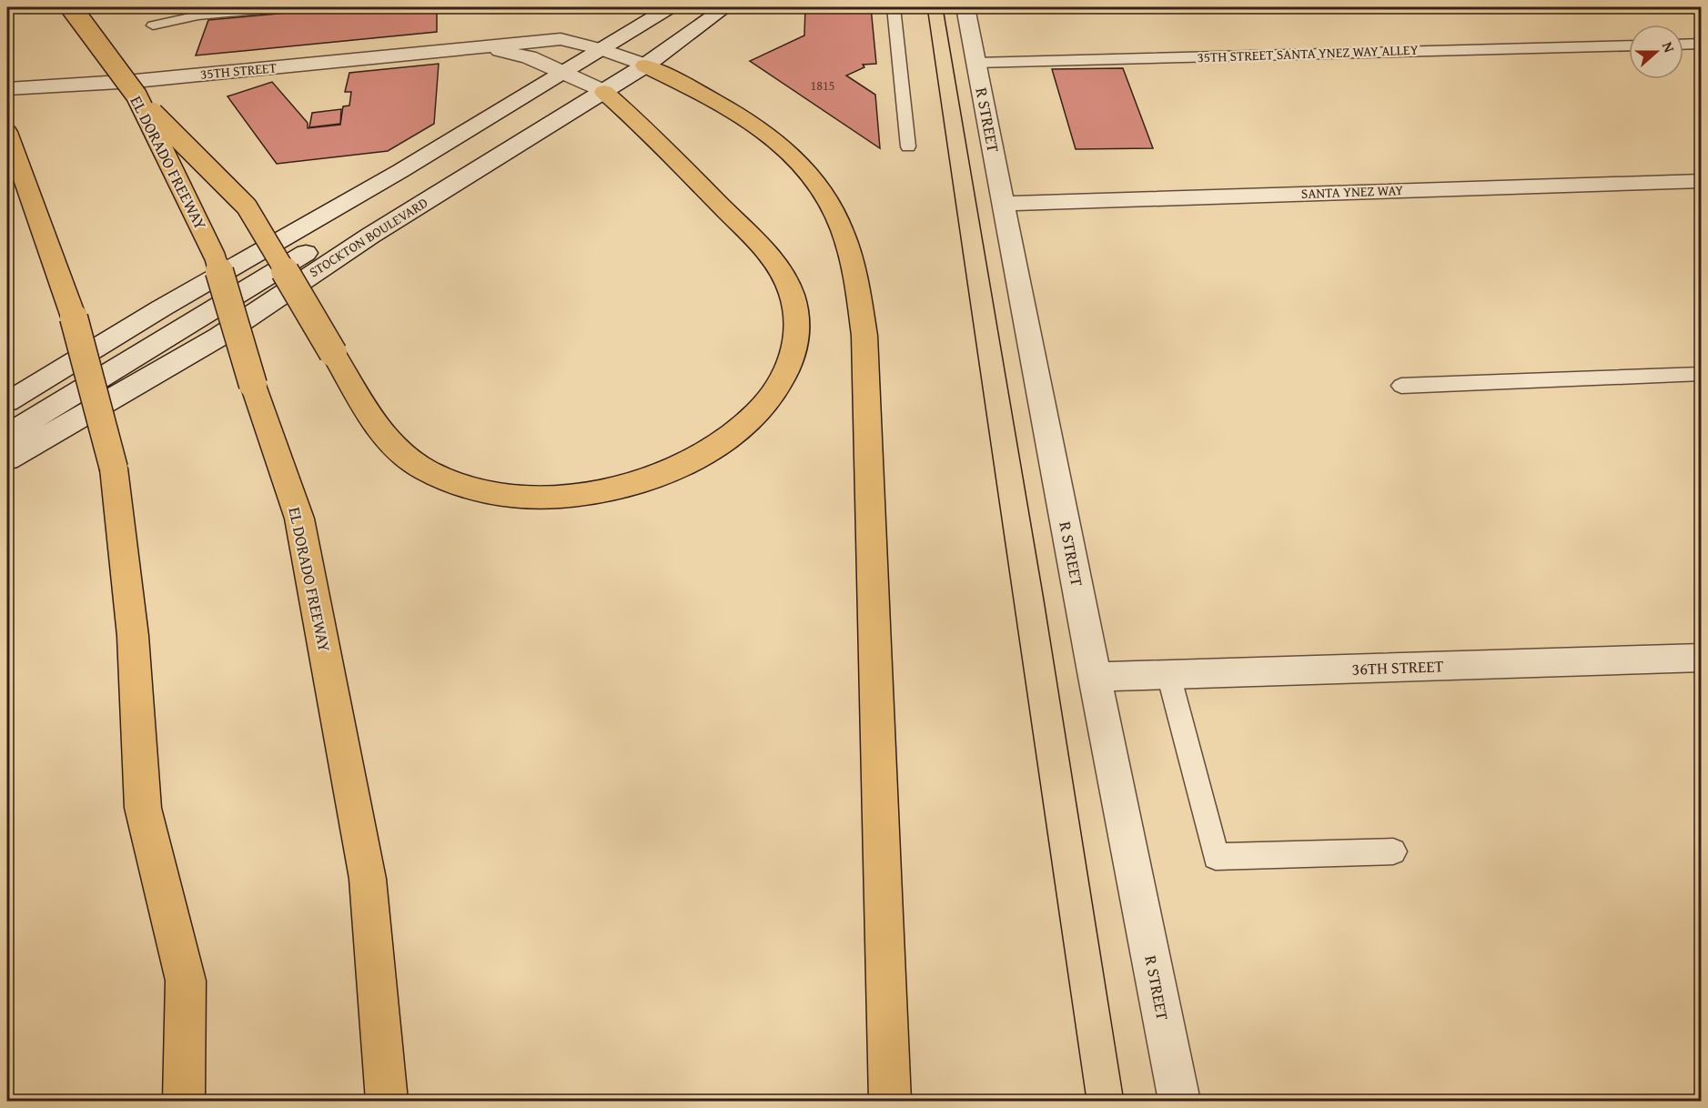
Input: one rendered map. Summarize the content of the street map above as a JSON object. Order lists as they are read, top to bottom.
{
  "streets": {
    "highway": ["EL DORADO FREEWAY"],
    "street": [
      "35TH STREET",
      "R STREET",
      "SANTA YNEZ WAY",
      "STOCKTON BOULEVARD",
      "36TH STREET"
    ],
    "lane": ["35TH STREET SANTA YNEZ WAY ALLEY"]
  },
  "crossings": [
    ["35TH STREET SANTA YNEZ WAY ALLEY", "R STREET"],
    ["35TH STREET", "STOCKTON BOULEVARD"],
    ["R STREET", "SANTA YNEZ WAY"],
    ["R STREET", "36TH STREET"]
  ],
  "house_numbers": ["1815"],
  "north": "right"
}
